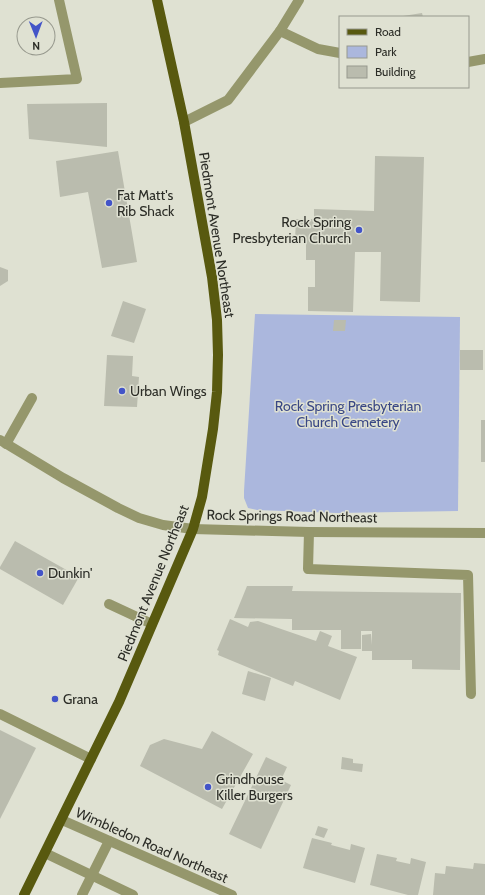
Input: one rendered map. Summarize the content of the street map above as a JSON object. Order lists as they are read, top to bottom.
{
  "streets": {
    "main road": ["Piedmont Avenue Northeast"],
    "street": ["Rock Springs Road Northeast", "Wimbledon Road Northeast"]
  },
  "crossings": [
    ["Piedmont Avenue Northeast", "Rock Springs Road Northeast"],
    ["Piedmont Avenue Northeast", "Wimbledon Road Northeast"]
  ],
  "parks": ["Rock Spring Presbyterian Church Cemetery"],
  "places": [
    "Fat Matt's Rib Shack",
    "Rock Spring Presbyterian Church",
    "Urban Wings",
    "Dunkin'",
    "Grana",
    "Grindhouse Killer Burgers"
  ],
  "legend": ["Road", "Park", "Building"],
  "north": "bottom"
}
